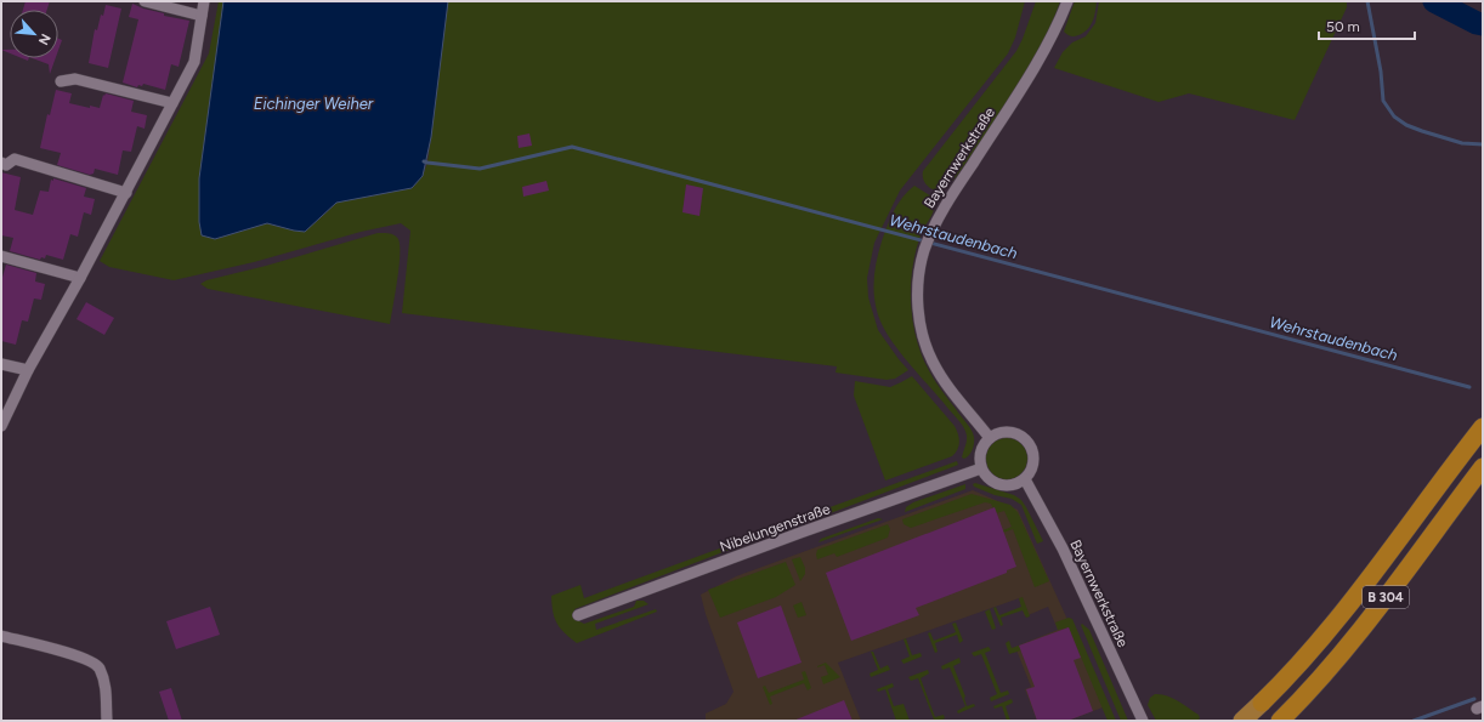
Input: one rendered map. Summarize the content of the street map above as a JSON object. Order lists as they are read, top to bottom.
{
  "streets": {
    "highway": ["B 304"],
    "street": ["Bayernwerkstraße", "Nibelungenstraße"]
  },
  "crossings": [
    ["Bayernwerkstraße", "Nibelungenstraße"]
  ],
  "water": ["Eichinger Weiher", "Wehrstaudenbach"],
  "scale_bar": "50 m",
  "north": "bottom right"
}
